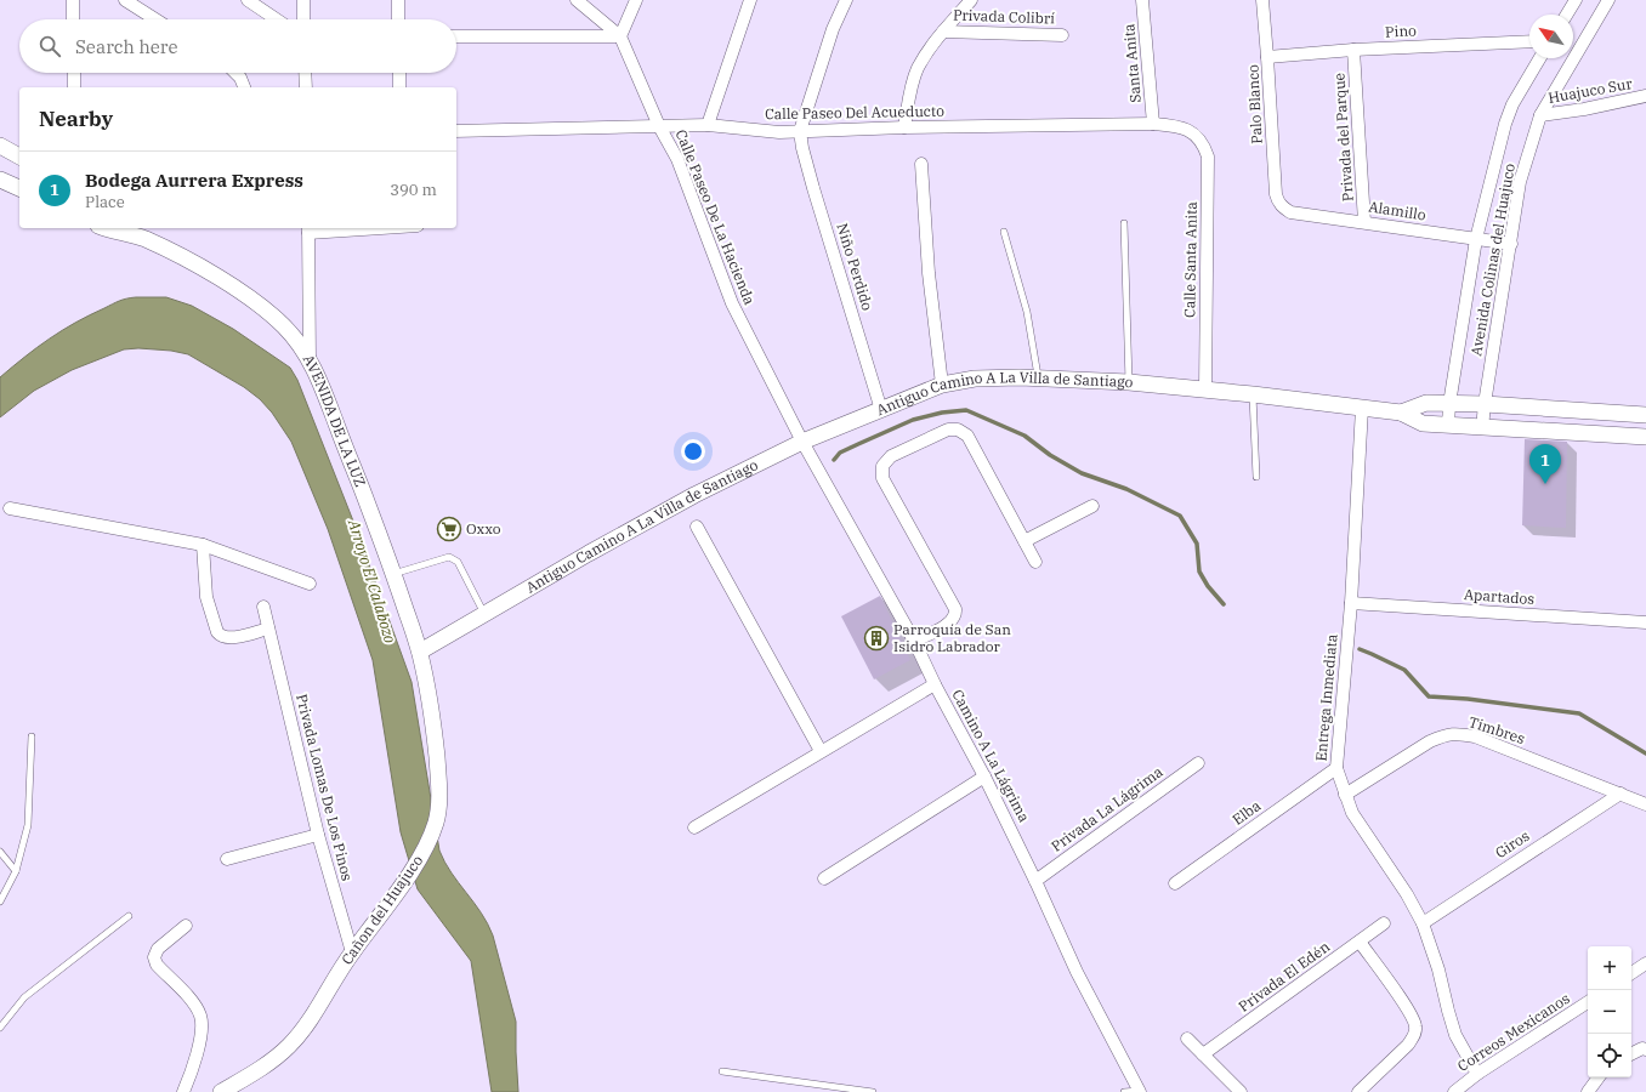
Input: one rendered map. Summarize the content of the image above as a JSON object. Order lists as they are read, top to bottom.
{
  "streets": {
    "street": [
      "Privada Colibrí",
      "Pino",
      "Santa Anita",
      "Huajuco Sur",
      "Palo Blanco",
      "Calle Paseo Del Acueducto",
      "Privada del Parque",
      "Alamillo",
      "Calle Paseo De La Hacienda",
      "Calle Santa Anita",
      "Avenida Colinas del Huajuco",
      "Niño Perdido",
      "Antiguo Camino A La Villa de Santiago",
      "AVENIDA DE LA LUZ",
      "Apartados",
      "Entrega Inmediata",
      "Timbres",
      "Camino A La Lágrima",
      "Privada Lomas De Los Pinos",
      "Privada La Lágrima",
      "Elba",
      "Giros",
      "Cañon del Huajuco",
      "Privada El Edén",
      "Correos Mexicanos"
    ]
  },
  "crossings": [
    ["Pino", "Palo Blanco"],
    ["Pino", "Privada del Parque"],
    ["Santa Anita", "Calle Paseo Del Acueducto"],
    ["Huajuco Sur", "Avenida Colinas del Huajuco"],
    ["Palo Blanco", "Alamillo"],
    ["Calle Paseo Del Acueducto", "Calle Paseo De La Hacienda"],
    ["Calle Paseo Del Acueducto", "Calle Santa Anita"],
    ["Calle Paseo Del Acueducto", "Niño Perdido"],
    ["Privada del Parque", "Alamillo"],
    ["Alamillo", "Avenida Colinas del Huajuco"],
    ["Calle Paseo De La Hacienda", "Antiguo Camino A La Villa de Santiago"],
    ["Calle Paseo De La Hacienda", "Camino A La Lágrima"],
    ["Calle Santa Anita", "Antiguo Camino A La Villa de Santiago"],
    ["Avenida Colinas del Huajuco", "Antiguo Camino A La Villa de Santiago"],
    ["Niño Perdido", "Antiguo Camino A La Villa de Santiago"],
    ["Antiguo Camino A La Villa de Santiago", "AVENIDA DE LA LUZ"],
    ["Antiguo Camino A La Villa de Santiago", "Entrega Inmediata"],
    ["Antiguo Camino A La Villa de Santiago", "Camino A La Lágrima"],
    ["AVENIDA DE LA LUZ", "Cañon del Huajuco"],
    ["Apartados", "Entrega Inmediata"],
    ["Entrega Inmediata", "Timbres"],
    ["Entrega Inmediata", "Elba"],
    ["Entrega Inmediata", "Giros"],
    ["Entrega Inmediata", "Correos Mexicanos"],
    ["Timbres", "Giros"],
    ["Camino A La Lágrima", "Privada La Lágrima"],
    ["Privada Lomas De Los Pinos", "Cañon del Huajuco"]
  ],
  "water": ["Arroyo El Calabozo"],
  "places": {
    "supermarket": ["Oxxo"],
    "building": ["Parroquía de San Isidro Labrador"]
  },
  "north": "top left",
  "page": {
    "search": "Search here",
    "heading": "Nearby",
    "list": [
      {
        "mark": "1",
        "name": "Bodega Aurrera Express",
        "note": "Place",
        "value": "390 m"
      }
    ],
    "pins": "1",
    "map_buttons": ["+", "−"]
  }
}
